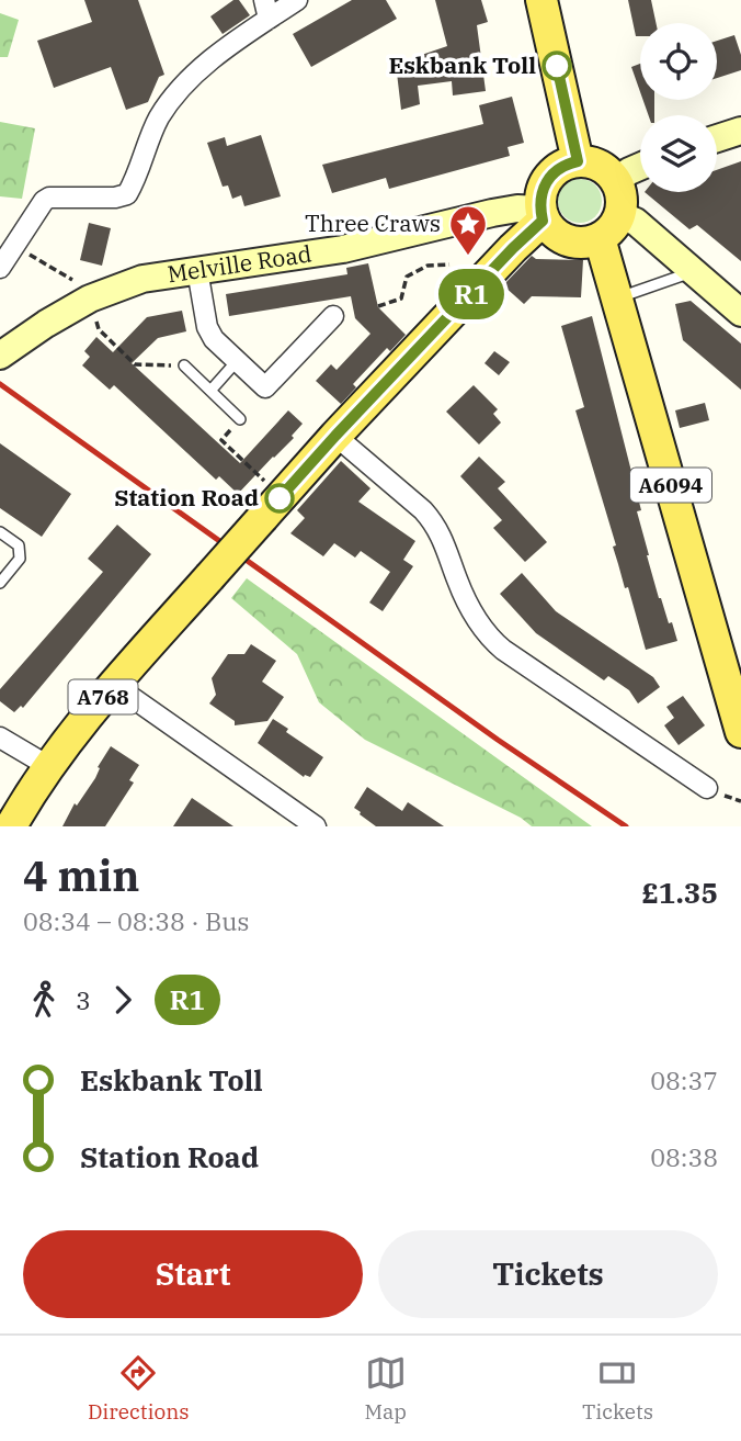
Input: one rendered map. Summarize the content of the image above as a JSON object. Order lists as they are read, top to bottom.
{
  "streets": {
    "main road": ["Melville Road", "A6094", "A768"]
  },
  "crossings": [
    ["Melville Road", "A6094"],
    ["Melville Road", "A768"],
    ["A6094", "A768"]
  ],
  "places": {
    "other": ["Eskbank Toll", "Station Road"],
    "place": ["Three Craws"]
  },
  "lines": ["bus line R1"],
  "page": {
    "on_map": "R1",
    "heading": ["4 min", "08:34 – 08:38 · Bus", "£1.35"],
    "legs": ["3", "R1"],
    "list": [
      {
        "name": "Eskbank Toll",
        "value": "08:37"
      },
      {
        "name": "Station Road",
        "value": "08:38"
      }
    ],
    "buttons": ["Start", "Tickets"],
    "tabs": ["Directions", "Map", "Tickets"]
  }
}
